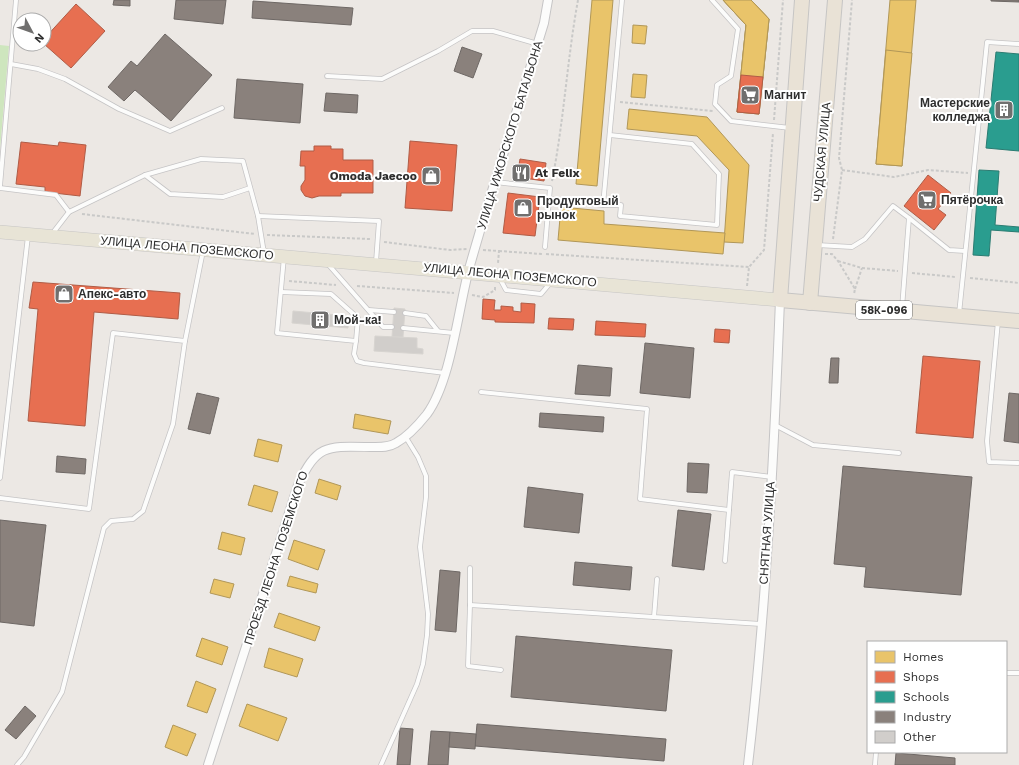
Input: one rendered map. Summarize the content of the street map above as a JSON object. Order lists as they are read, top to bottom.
{
  "streets": {
    "highway": ["ЧУДСКАЯ УЛИЦА", "УЛИЦА ЛЕОНА ПОЗЕМСКОГО", "58К-096"],
    "street": ["УЛИЦА ИЖОРСКОГО БАТАЛЬОНА", "СНЯТНАЯ УЛИЦА", "ПРОЕЗД ЛЕОНА ПОЗЕМСКОГО"]
  },
  "crossings": [
    ["УЛИЦА ИЖОРСКОГО БАТАЛЬОНА", "УЛИЦА ЛЕОНА ПОЗЕМСКОГО"],
    ["УЛИЦА ИЖОРСКОГО БАТАЛЬОНА", "ПРОЕЗД ЛЕОНА ПОЗЕМСКОГО"],
    ["ЧУДСКАЯ УЛИЦА", "УЛИЦА ЛЕОНА ПОЗЕМСКОГО"],
    ["УЛИЦА ЛЕОНА ПОЗЕМСКОГО", "СНЯТНАЯ УЛИЦА"],
    ["УЛИЦА ЛЕОНА ПОЗЕМСКОГО", "ПРОЕЗД ЛЕОНА ПОЗЕМСКОГО"]
  ],
  "places": {
    "supermarket": ["Магнит", "Пятёрочка"],
    "building": ["Мастерские колледжа", "Мой-ка!"],
    "restaurant": ["At Felix"],
    "shop": ["Omoda Jaecoo", "Продуктовый рынок", "Апекс-авто"]
  },
  "legend": [
    "Homes",
    "Shops",
    "Schools",
    "Industry",
    "Other"
  ],
  "north": "bottom right"
}
